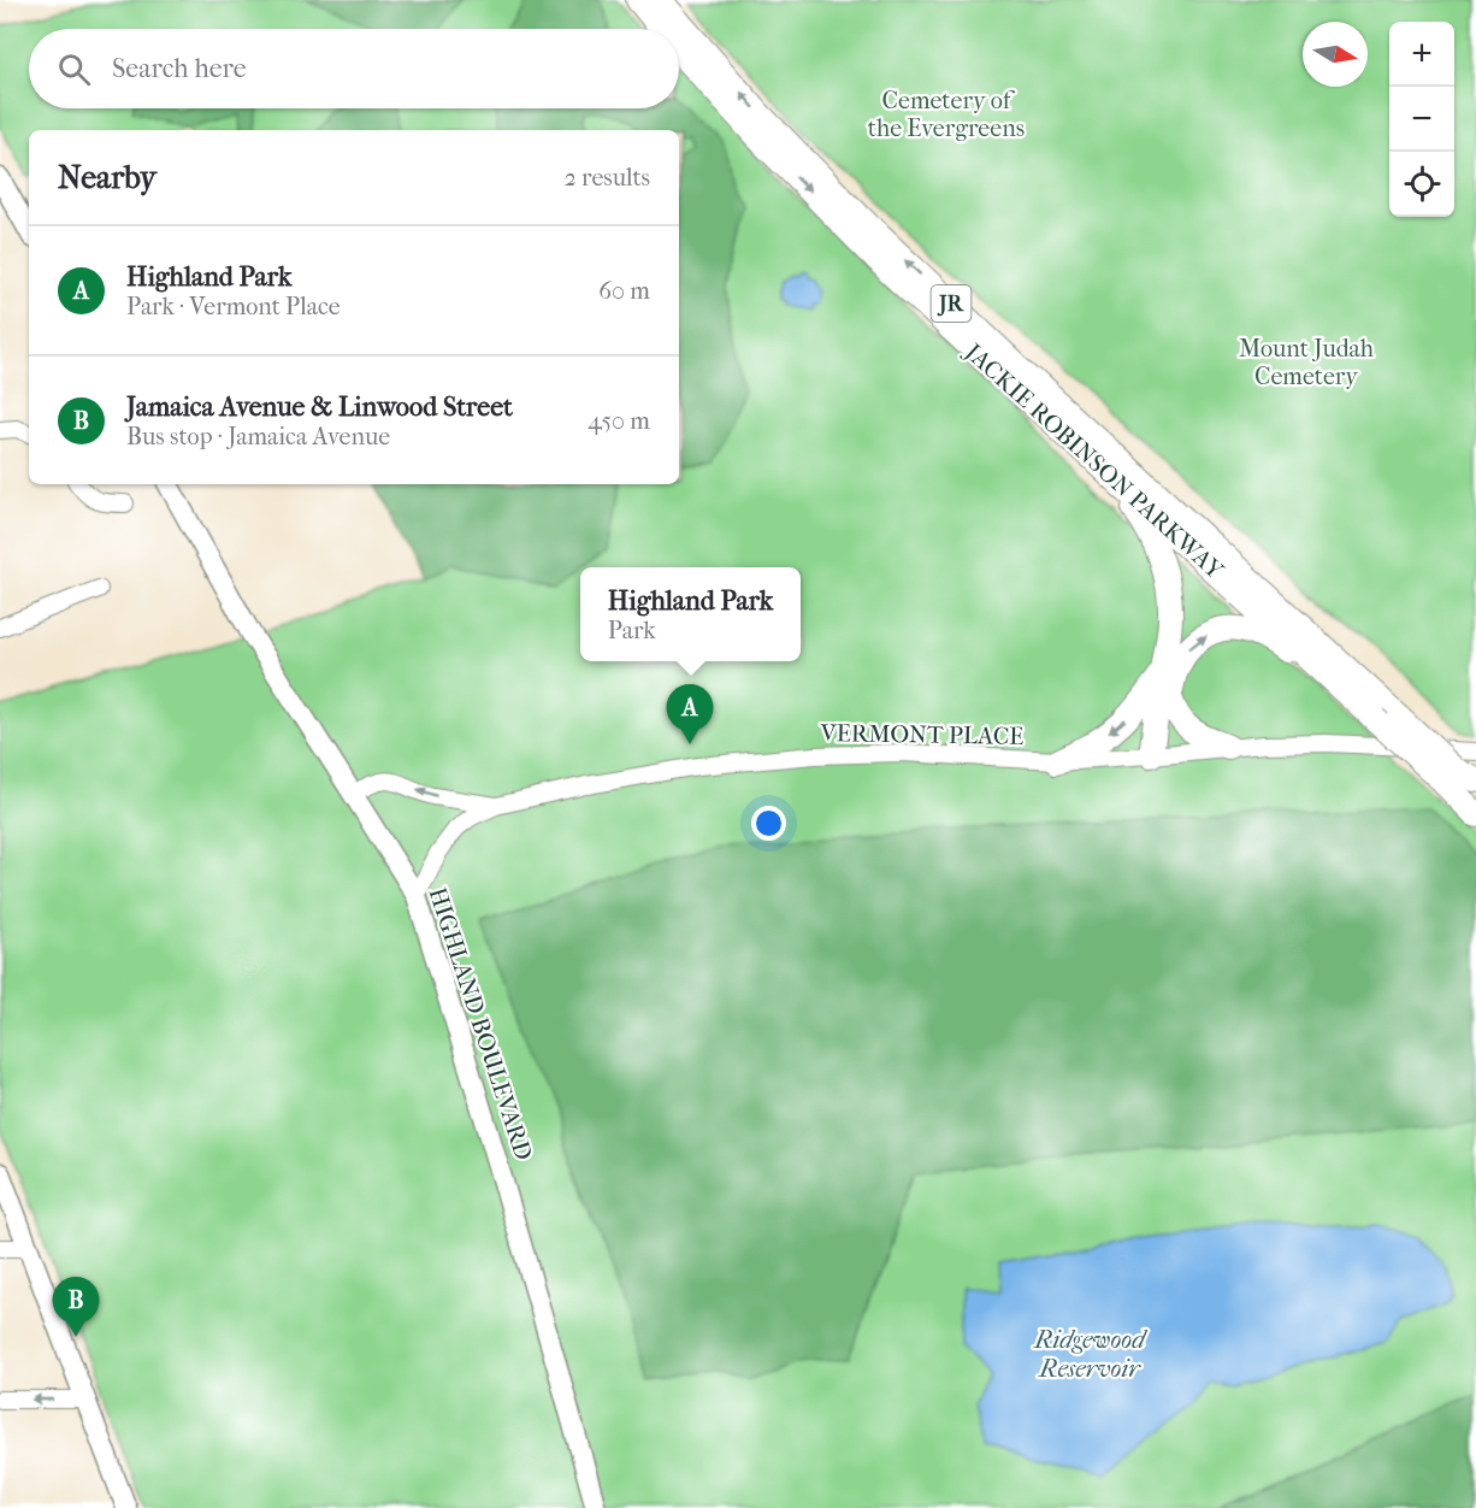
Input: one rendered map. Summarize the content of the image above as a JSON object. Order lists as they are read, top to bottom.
{
  "streets": {
    "highway": ["JR", "JACKIE ROBINSON PARKWAY"],
    "main road": ["HIGHLAND BOULEVARD"],
    "street": ["VERMONT PLACE"]
  },
  "crossings": [
    ["VERMONT PLACE", "HIGHLAND BOULEVARD"]
  ],
  "water": ["Ridgewood Reservoir"],
  "parks": ["Cemetery of the Evergreens", "Mount Judah Cemetery"],
  "north": "right",
  "page": {
    "map_buttons": ["+", "−"],
    "search": "Search here",
    "heading": ["Nearby", "2 results"],
    "list": [
      {
        "mark": "A",
        "name": "Highland Park",
        "note": "Park · Vermont Place",
        "value": "60 m"
      },
      {
        "mark": "B",
        "name": "Jamaica Avenue & Linwood Street",
        "note": "Bus stop · Jamaica Avenue",
        "value": "450 m"
      }
    ],
    "popup": ["Highland Park", "Park"],
    "pins": ["A", "B"]
  }
}
